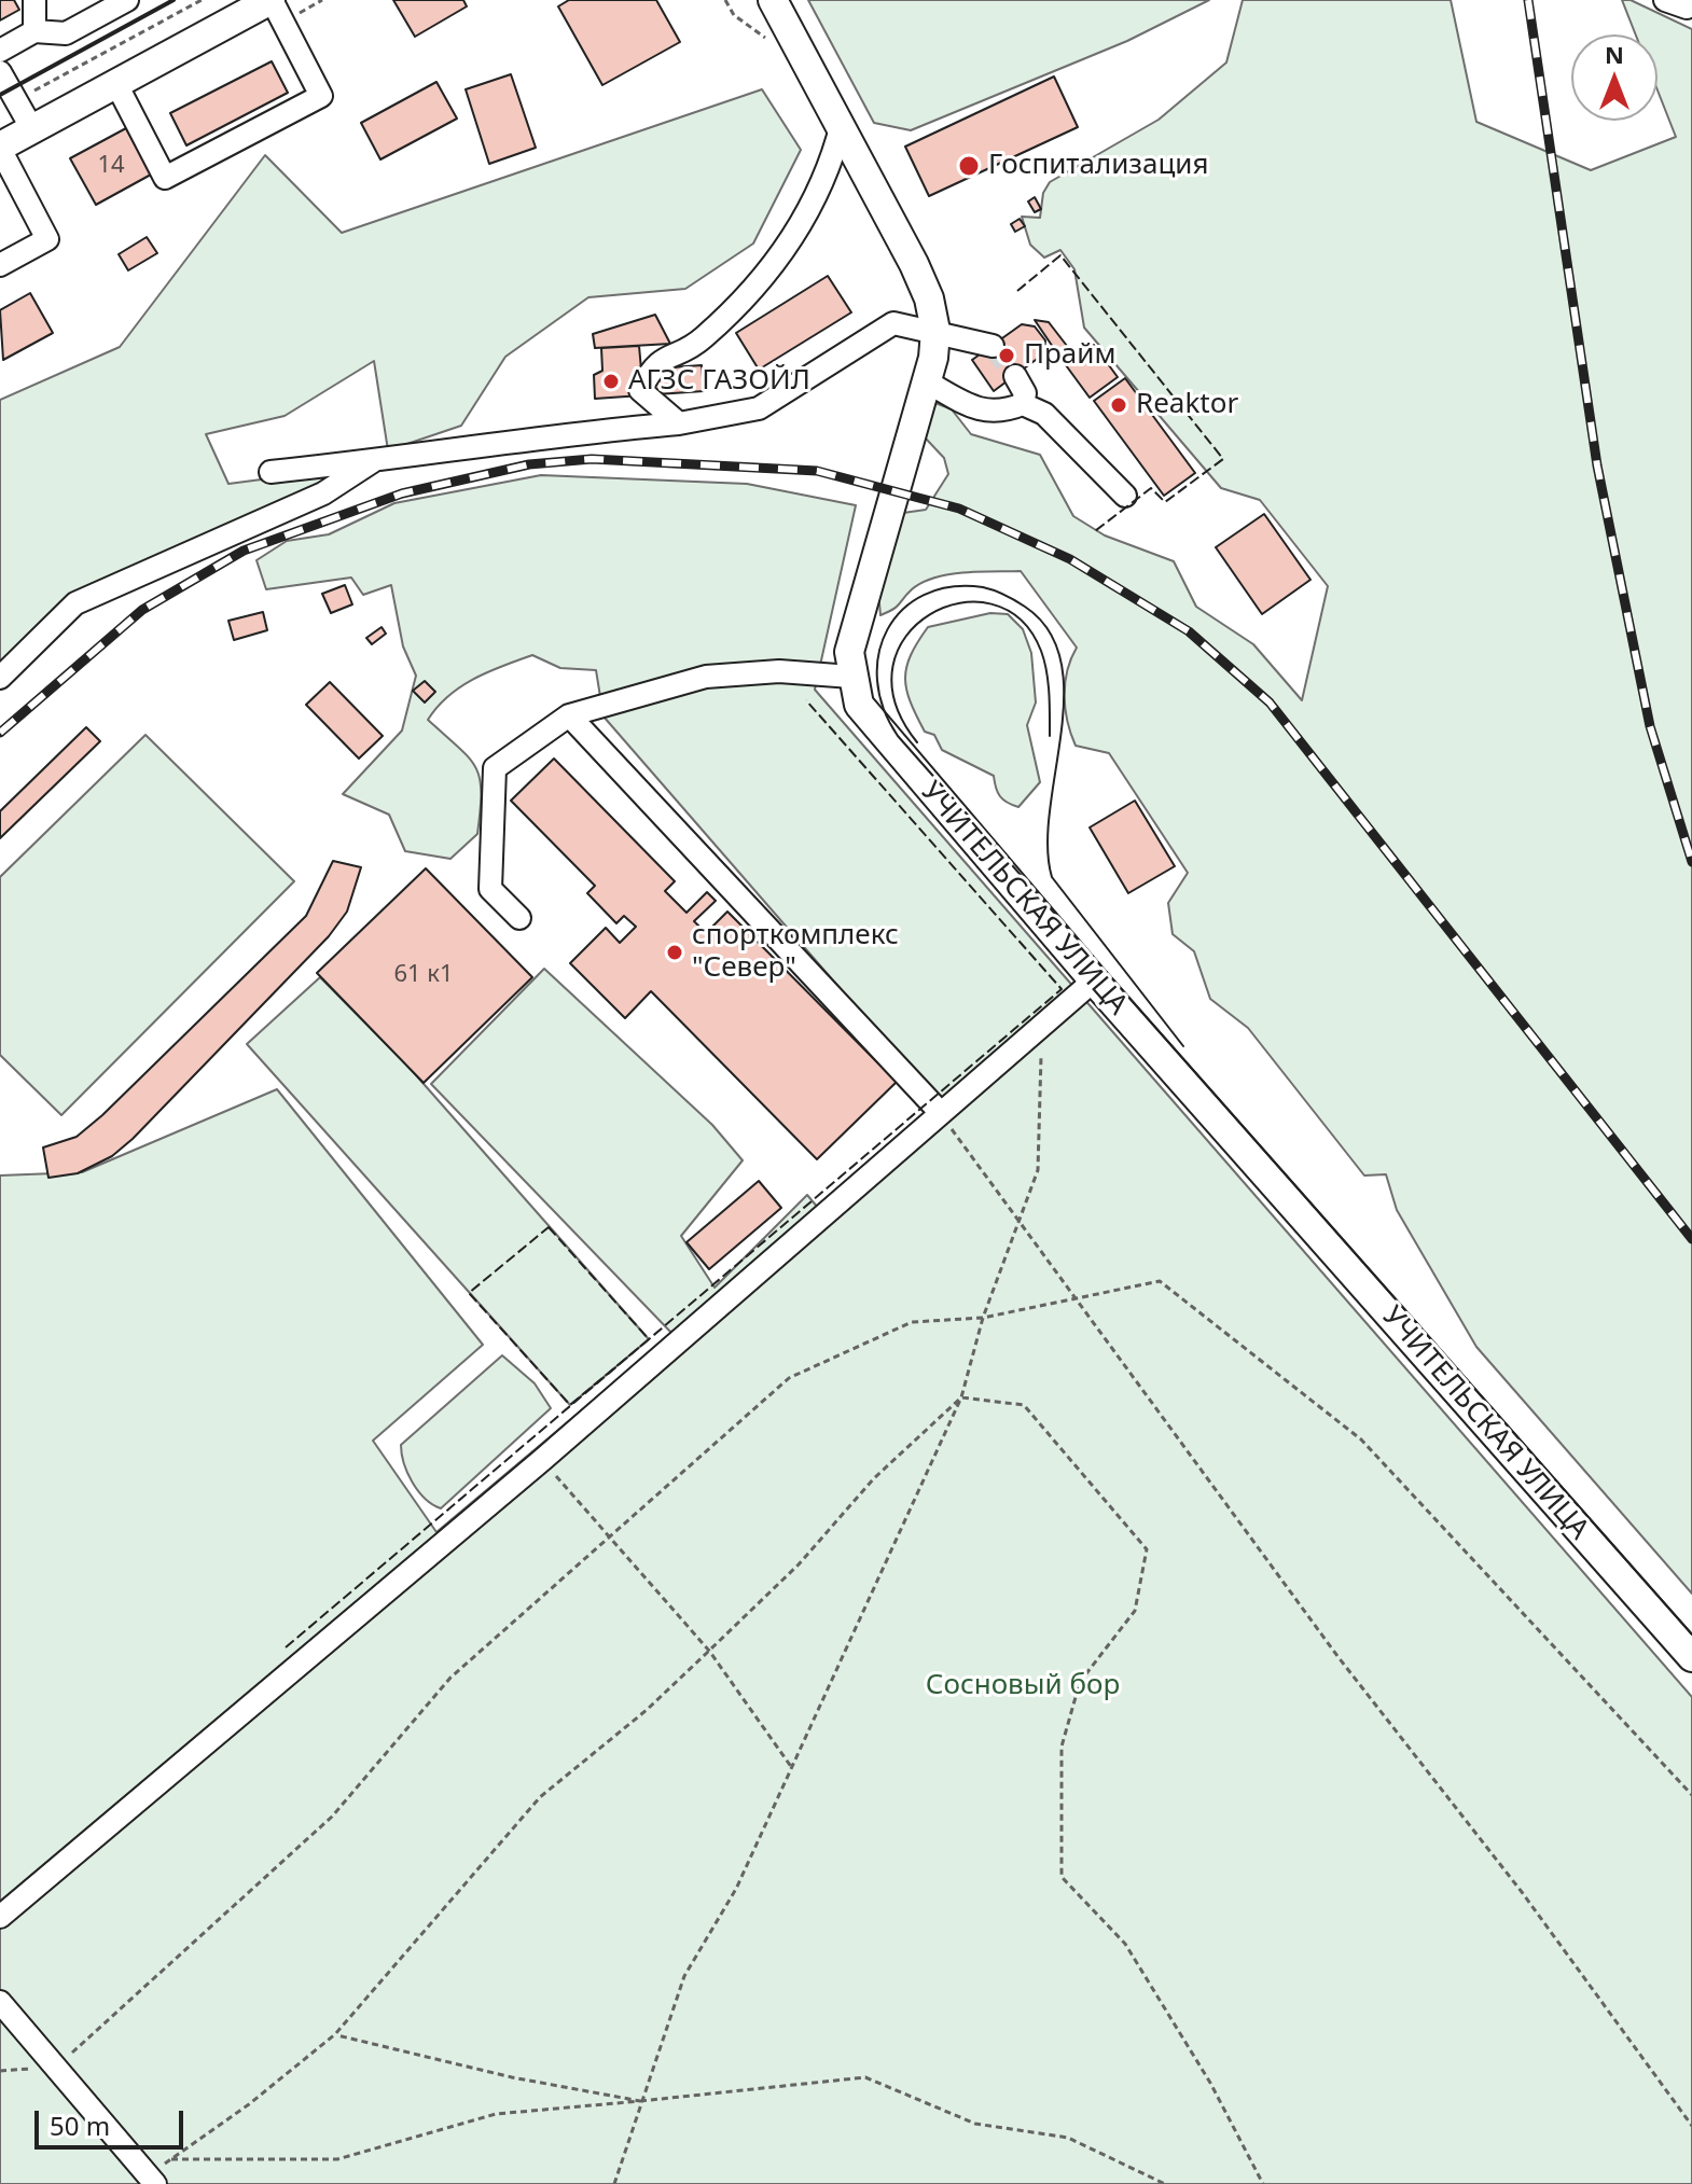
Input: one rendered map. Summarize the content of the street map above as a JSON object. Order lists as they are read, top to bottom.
{
  "streets": {
    "main road": ["УЧИТЕЛЬСКАЯ УЛИЦА"]
  },
  "parks": ["Сосновый бор"],
  "places": [
    "Госпитализация",
    "Прайм",
    "АГЗС ГАЗОЙЛ",
    "Reaktor",
    "спорткомплекс \"Север\""
  ],
  "house_numbers": ["14", "61 к1"],
  "scale_bar": "50 m",
  "north": "top"
}
